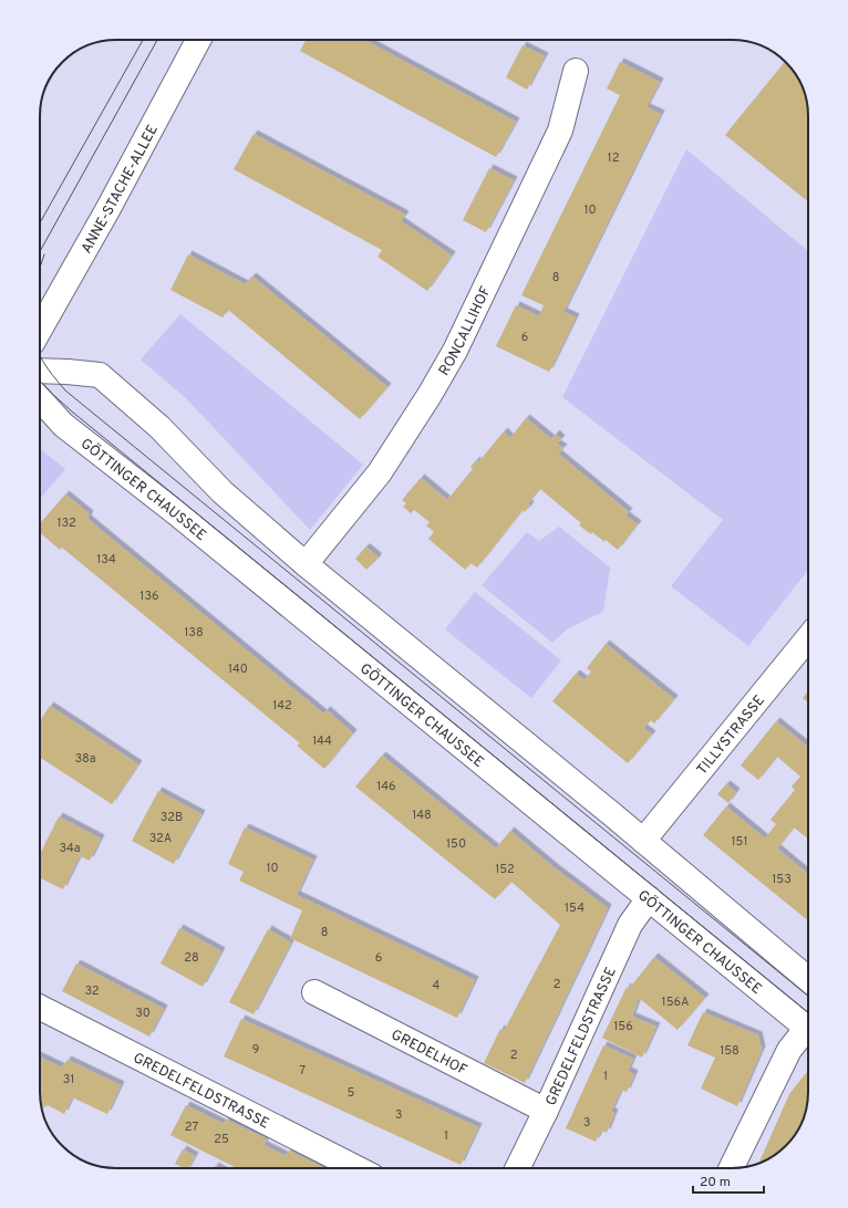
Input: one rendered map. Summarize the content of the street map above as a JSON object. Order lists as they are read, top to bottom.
{
  "streets": {
    "street": [
      "ANNE-STACHE-ALLEE",
      "RONCALLIHOF",
      "GÖTTINGER CHAUSSEE",
      "TILLYSTRASSE",
      "GREDELFELDSTRASSE",
      "GREDELHOF"
    ]
  },
  "crossings": [
    ["GÖTTINGER CHAUSSEE", "GREDELFELDSTRASSE"],
    ["GREDELFELDSTRASSE", "GREDELHOF"]
  ],
  "house_numbers": [
    "12",
    "10",
    "8",
    "6",
    "132",
    "134",
    "136",
    "138",
    "140",
    "142",
    "144",
    "38a",
    "146",
    "148",
    "32B",
    "32A",
    "151",
    "150",
    "34a",
    "10",
    "152",
    "153",
    "154",
    "8",
    "28",
    "6",
    "2",
    "4",
    "32",
    "156A",
    "30",
    "156",
    "9",
    "158",
    "2",
    "7",
    "1",
    "31",
    "5",
    "3",
    "3",
    "27",
    "1",
    "25"
  ],
  "scale_bar": "20 m"
}
